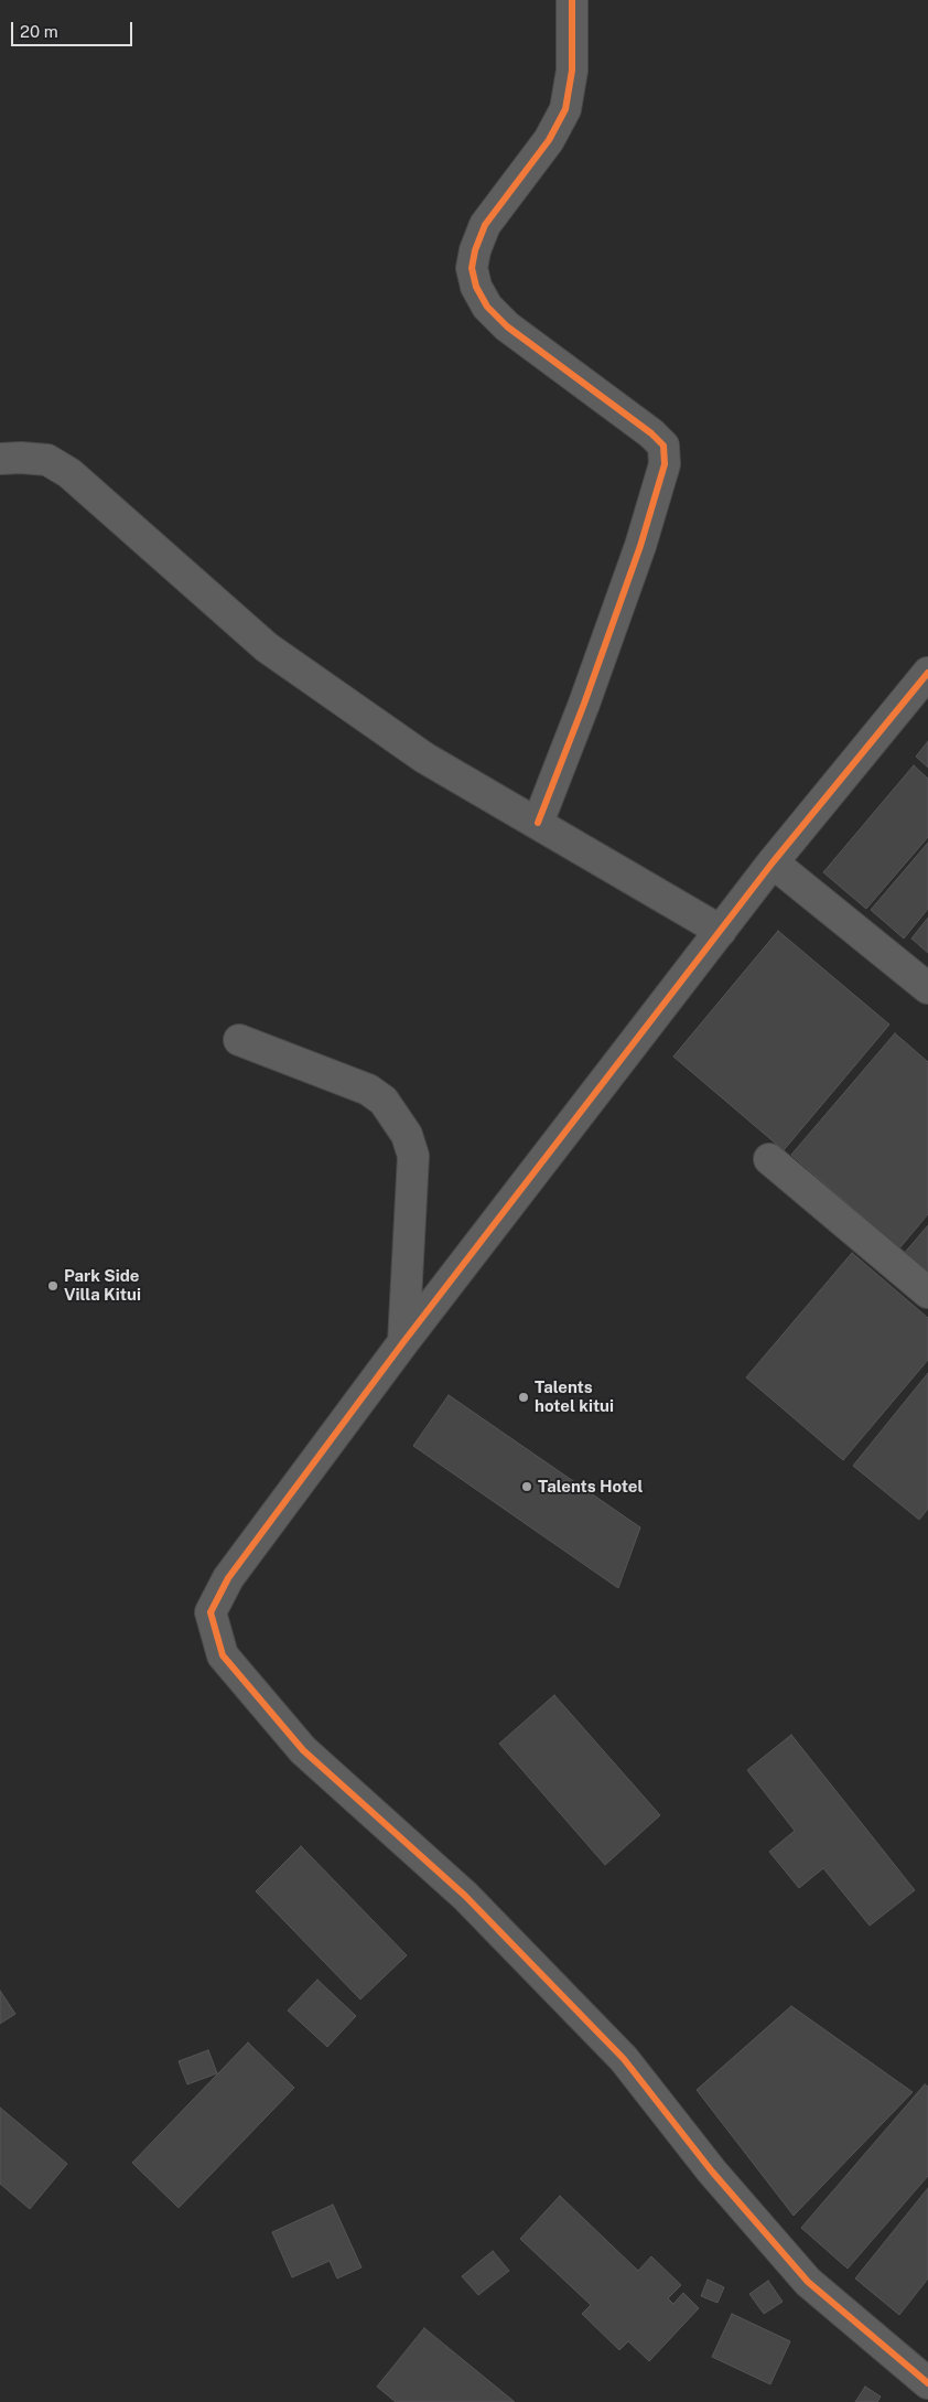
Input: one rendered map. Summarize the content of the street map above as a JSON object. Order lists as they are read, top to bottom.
{
  "places": ["Park Side Villa Kitui", "Talents hotel kitui", "Talents Hotel"],
  "scale_bar": "20 m"
}
